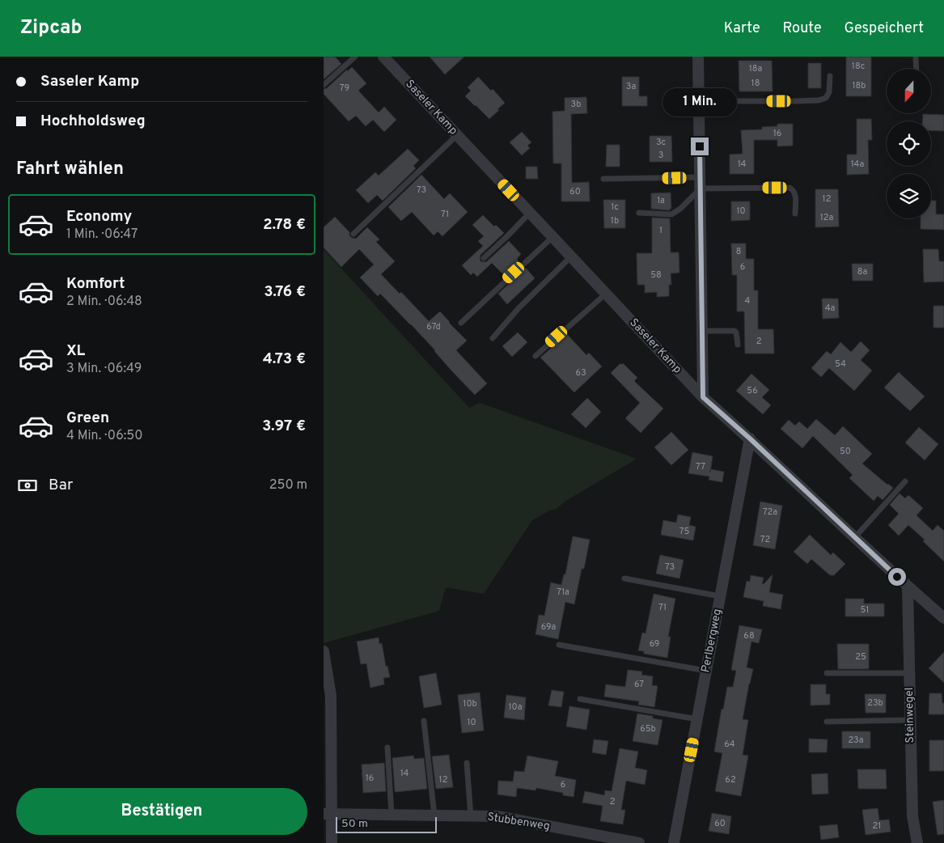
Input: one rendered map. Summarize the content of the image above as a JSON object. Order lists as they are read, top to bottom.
{
  "streets": {
    "street": [
      "Saseler Kamp",
      "Perlbergweg",
      "Steinwegel",
      "Stubbenweg"
    ]
  },
  "crossings": [
    ["Saseler Kamp", "Perlbergweg"],
    ["Saseler Kamp", "Steinwegel"]
  ],
  "house_numbers": [
    "18c",
    "18a",
    "18",
    "18b",
    "3a",
    "79",
    "3b",
    "16",
    "3c",
    "3",
    "14",
    "14a",
    "73",
    "60",
    "12",
    "1a",
    "1c",
    "10",
    "71",
    "12a",
    "1b",
    "1",
    "8",
    "6",
    "8a",
    "58",
    "4",
    "4a",
    "67d",
    "2",
    "54",
    "63",
    "56",
    "50",
    "77",
    "72a",
    "75",
    "72",
    "73",
    "71a",
    "71",
    "51",
    "69a",
    "68",
    "69",
    "25",
    "67",
    "23b",
    "10b",
    "10a",
    "10",
    "65b",
    "23a",
    "64",
    "14",
    "16",
    "12",
    "62",
    "6",
    "2",
    "60",
    "21"
  ],
  "scale_bar": "50 m",
  "north": "bottom",
  "page": {
    "header": "Zipcab",
    "nav": ["Karte", "Route", "Gespeichert"],
    "banner": ["Saseler Kamp", "Hochholdsweg"],
    "bubble": "1 Min.",
    "heading": "Fahrt wählen",
    "list": [
      {
        "name": "Economy",
        "note": "1 Min. · 06:47",
        "value": "2.78 €"
      },
      {
        "name": "Komfort",
        "note": "2 Min. · 06:48",
        "value": "3.76 €"
      },
      {
        "name": "XL",
        "note": "3 Min. · 06:49",
        "value": "4.73 €"
      },
      {
        "name": "Green",
        "note": "4 Min. · 06:50",
        "value": "3.97 €"
      }
    ],
    "pay": ["Bar", "250 m"],
    "buttons": "Bestätigen",
    "scale": "50 m"
  }
}
